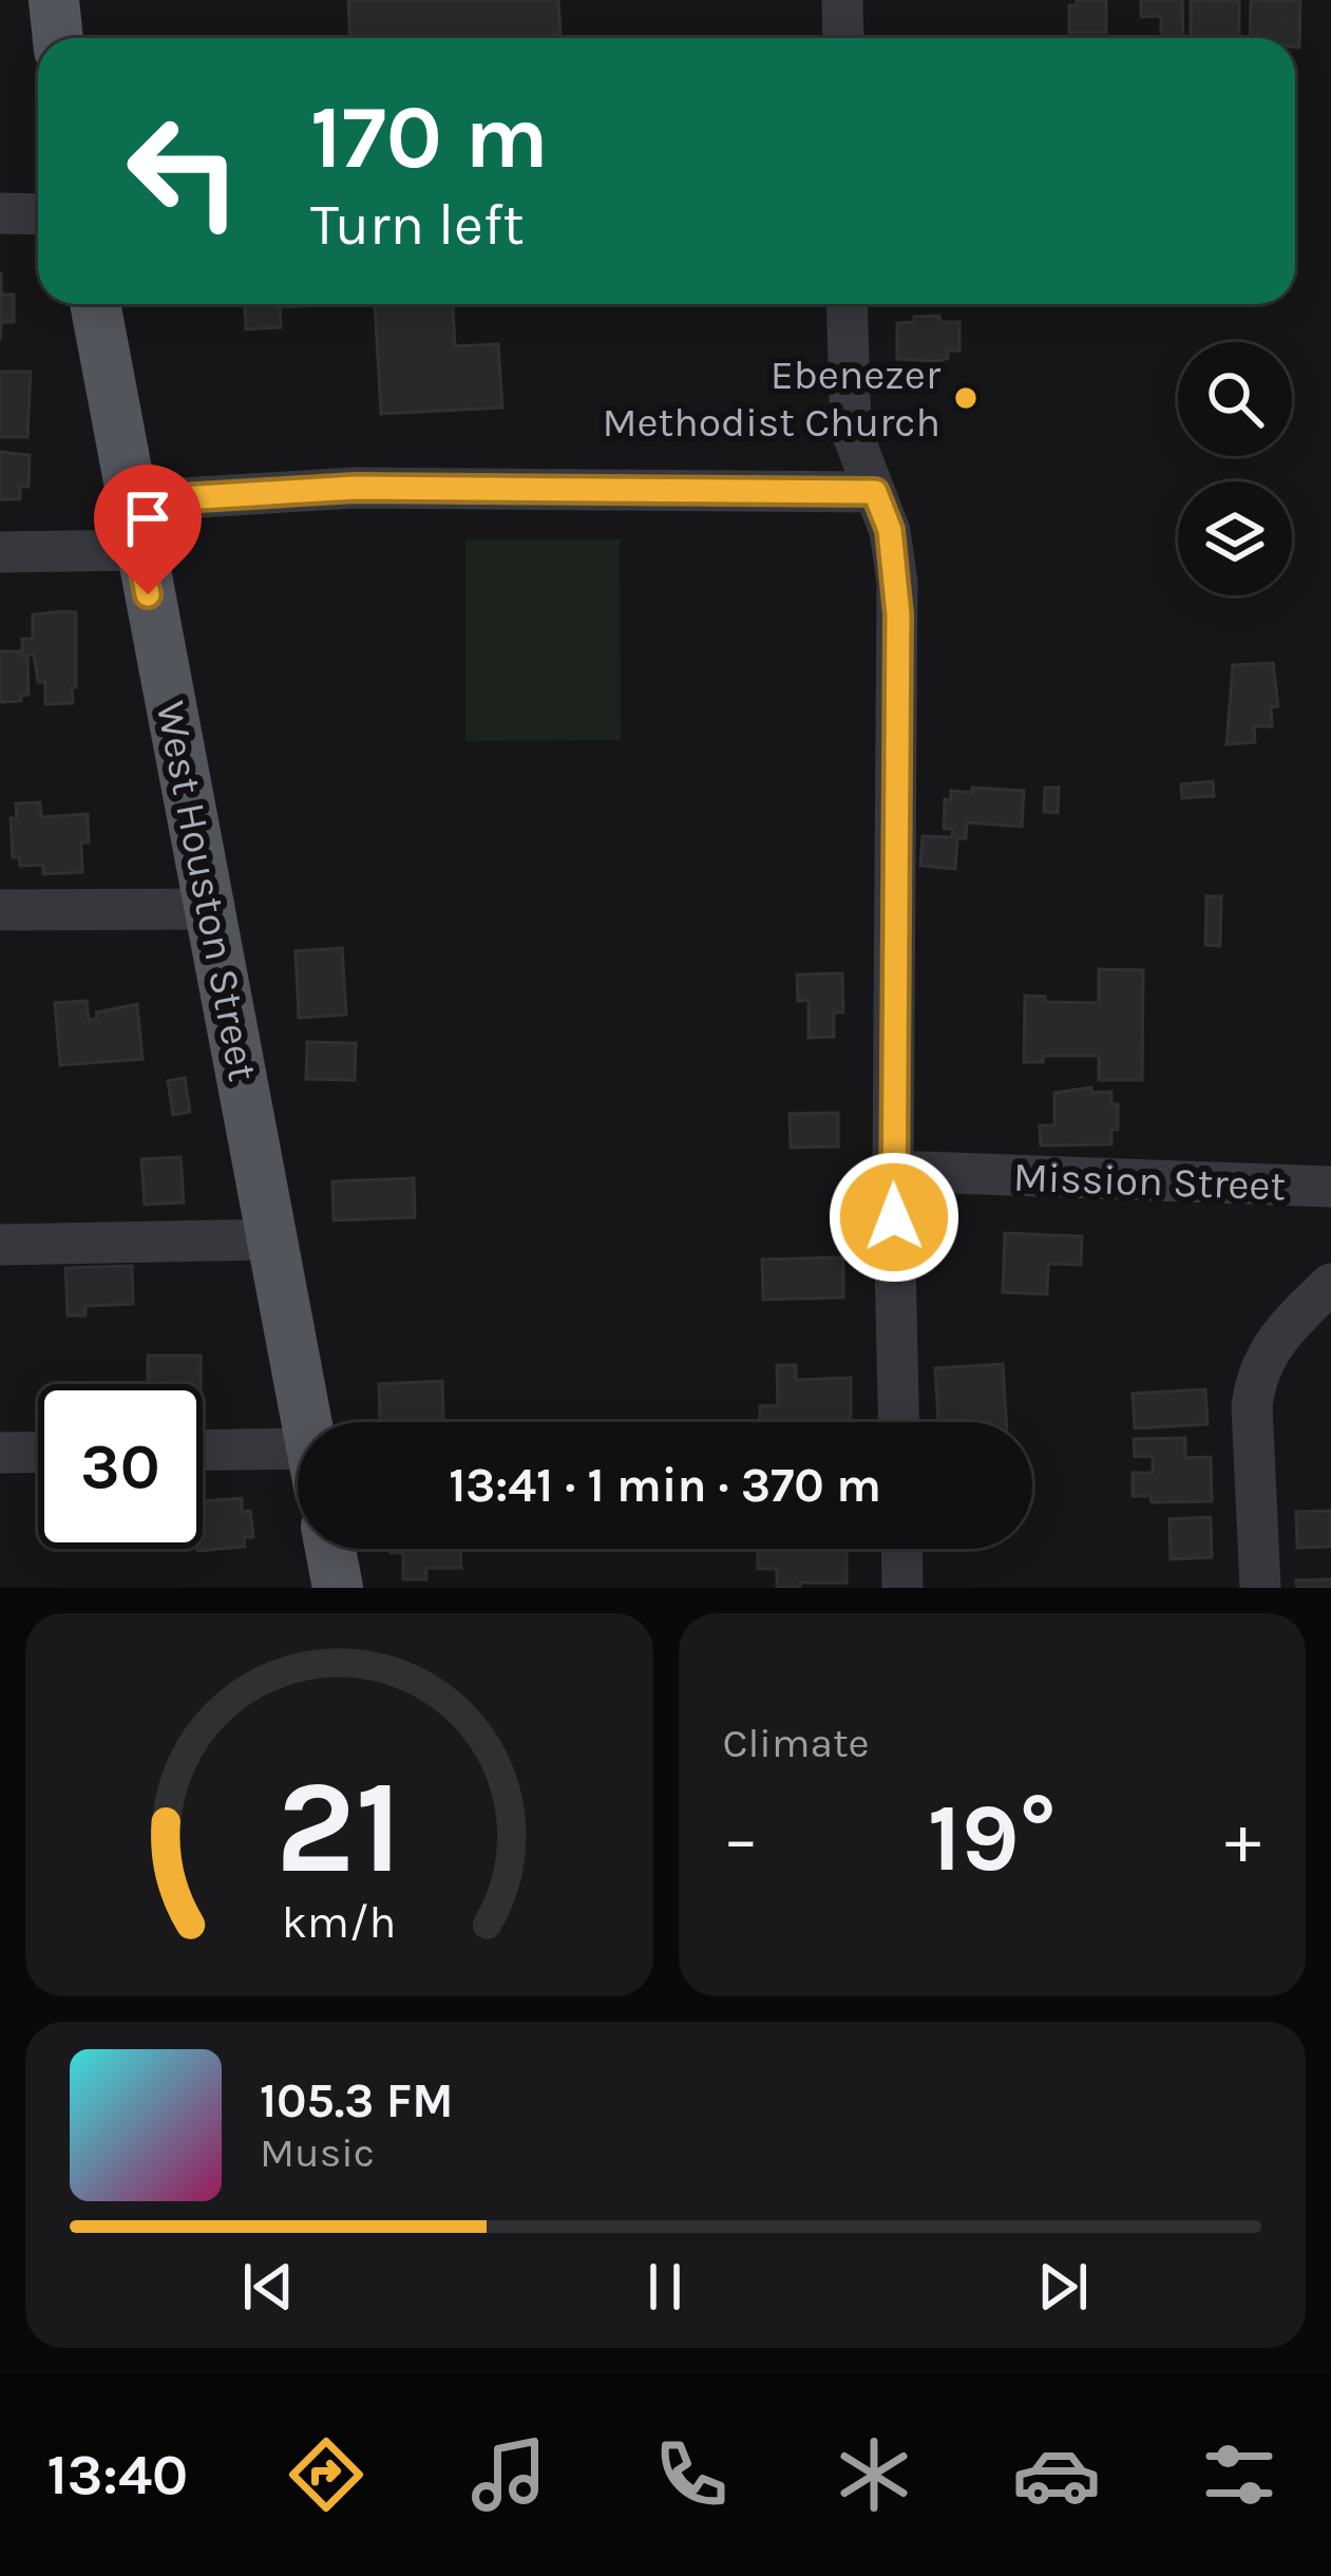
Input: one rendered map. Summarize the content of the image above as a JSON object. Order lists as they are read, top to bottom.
{
  "streets": {
    "main road": ["West Houston Street"],
    "street": ["Mission Street"]
  },
  "places": ["Ebenezer Methodist Church"],
  "page": {
    "turn": ["170 m", "Turn left"],
    "limit": "30",
    "trip": "13:41 · 1 min · 370 m",
    "tile": "Climate",
    "heat": ["−", "19°", "+"],
    "song": ["105.3 FM", "Music"],
    "tabs": "13:40",
    "gauge": ["21", "km/h"]
  }
}
